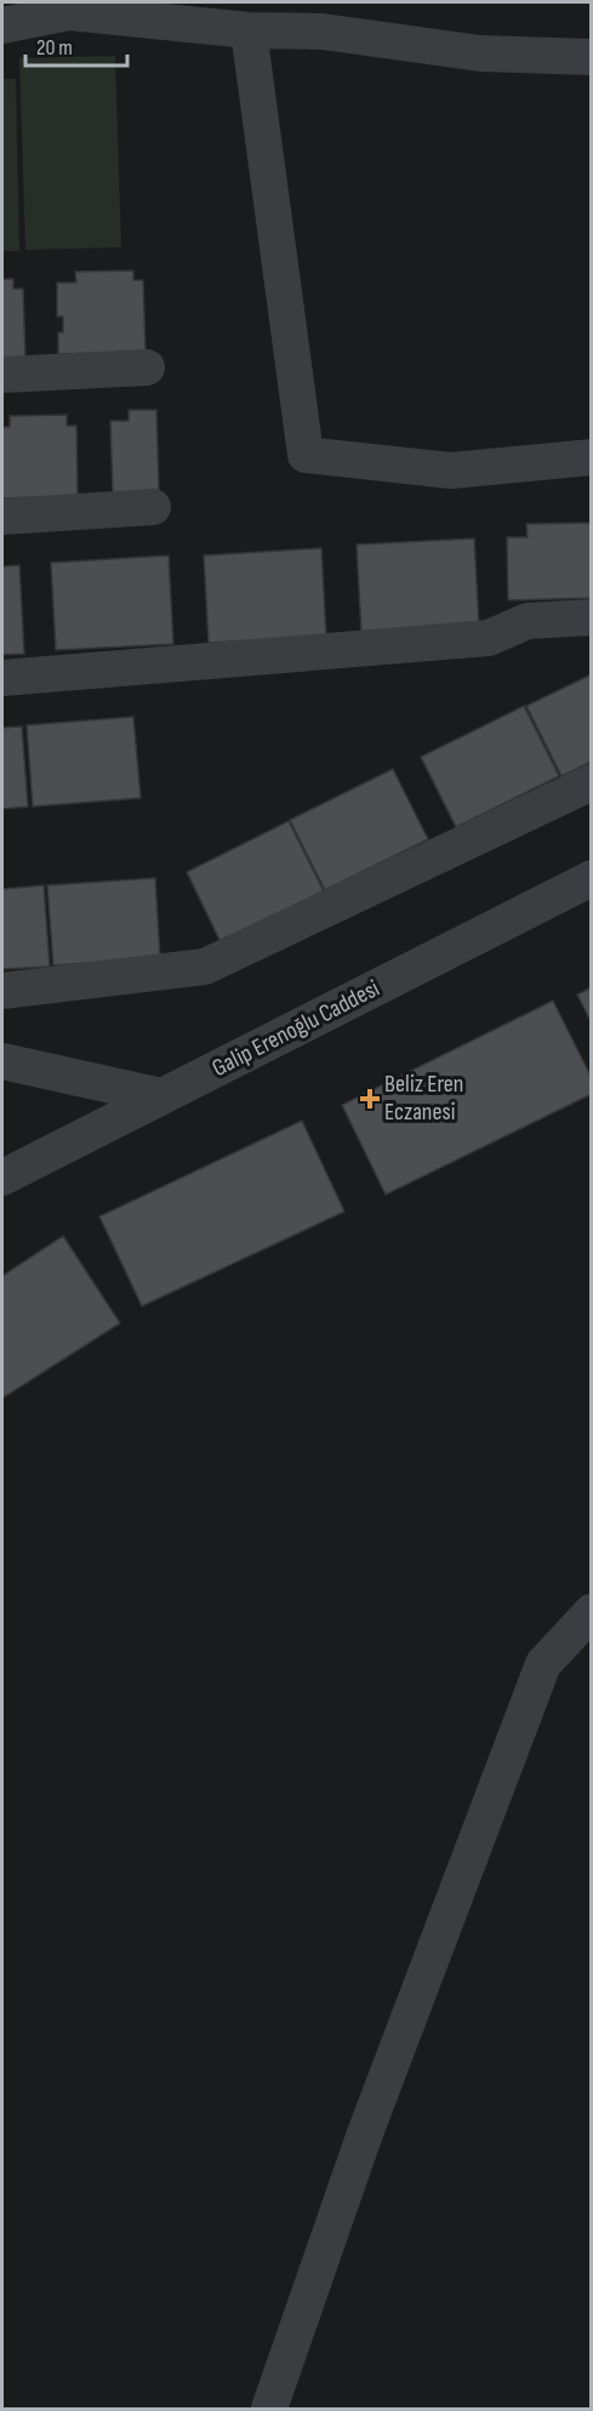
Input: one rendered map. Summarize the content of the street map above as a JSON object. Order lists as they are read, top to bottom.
{
  "streets": {
    "street": ["Galip Erenoğlu Caddesi"]
  },
  "places": {
    "health": ["Beliz Eren Eczanesi"]
  },
  "scale_bar": "20 m"
}
